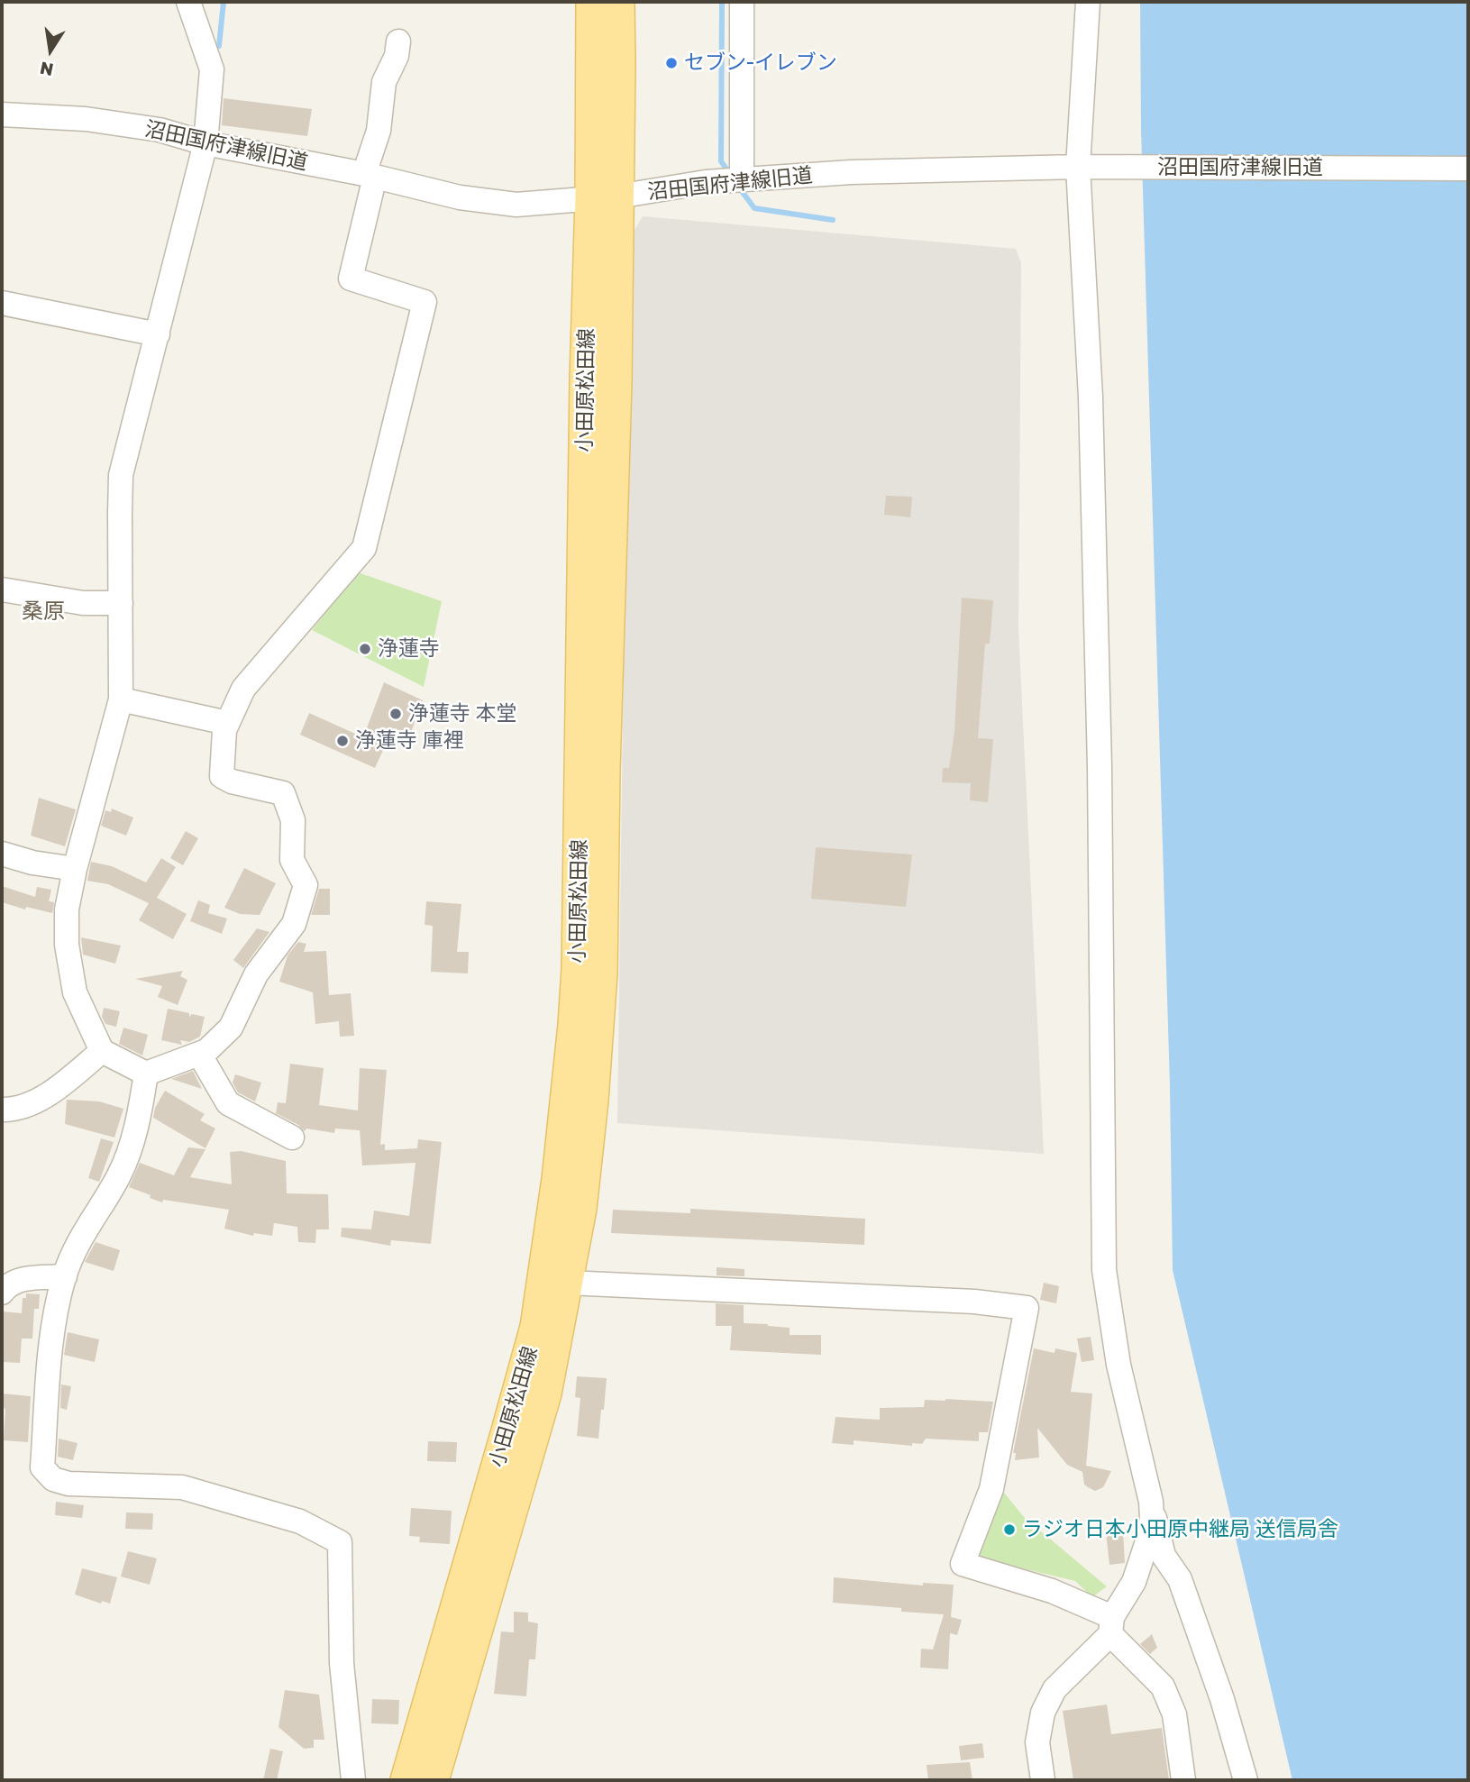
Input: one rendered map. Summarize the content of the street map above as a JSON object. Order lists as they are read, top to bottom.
{
  "streets": {
    "main road": ["小田原松田線"],
    "street": ["沼田国府津線旧道"]
  },
  "crossings": [
    ["沼田国府津線旧道", "小田原松田線"]
  ],
  "districts": ["桑原"],
  "places": [
    "セブン-イレブン",
    "浄蓮寺",
    "浄蓮寺 本堂",
    "浄蓮寺 庫裡",
    "ラジオ日本小田原中継局 送信局舎"
  ],
  "north": "bottom"
}
